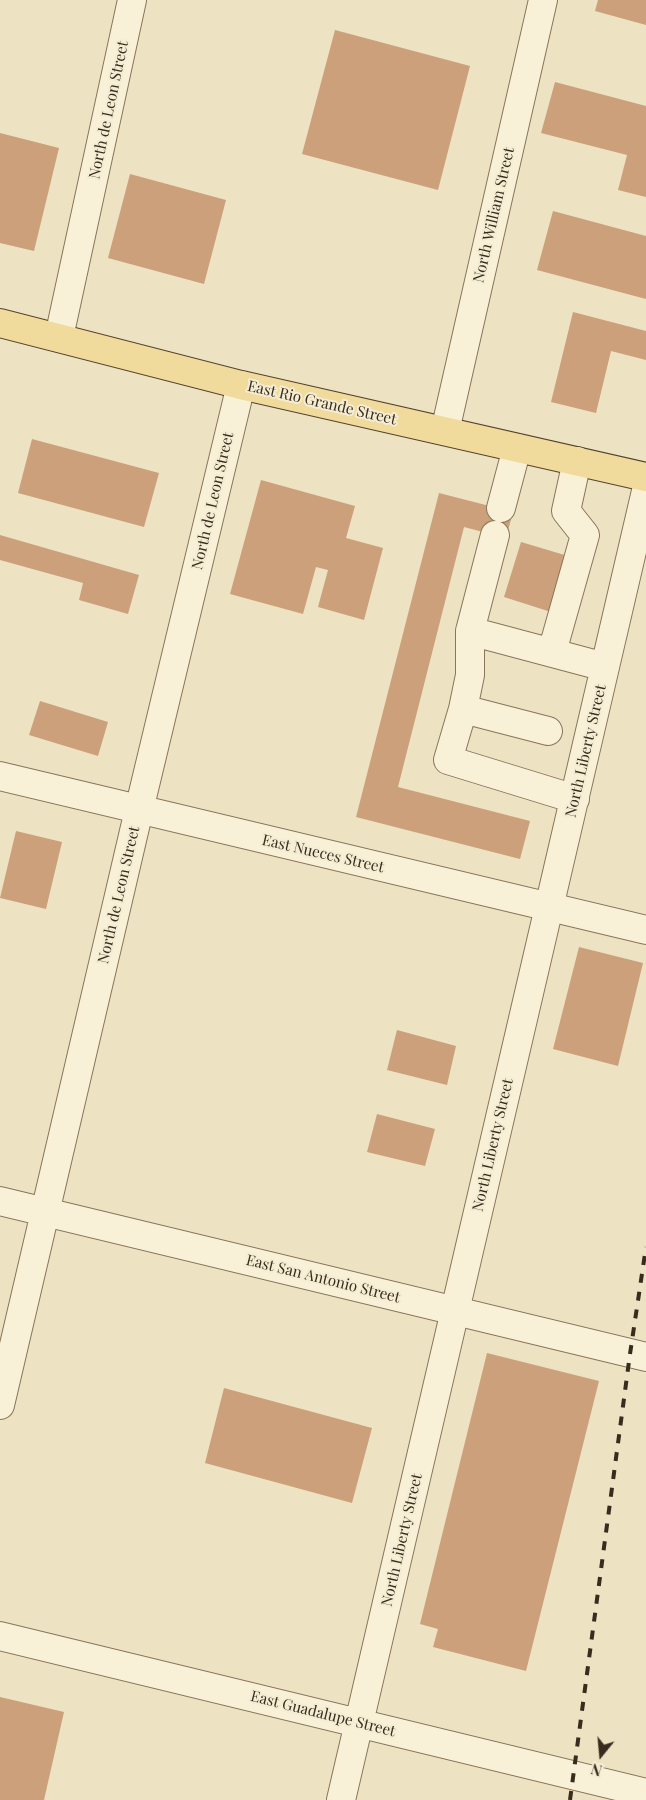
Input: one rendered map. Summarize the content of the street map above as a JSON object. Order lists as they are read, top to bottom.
{
  "streets": {
    "main road": ["East Rio Grande Street"],
    "street": [
      "North de Leon Street",
      "North William Street",
      "North Liberty Street",
      "East Nueces Street",
      "East San Antonio Street",
      "East Guadalupe Street"
    ]
  },
  "crossings": [
    ["North de Leon Street", "East Rio Grande Street"],
    ["North de Leon Street", "East Nueces Street"],
    ["North de Leon Street", "East San Antonio Street"],
    ["North William Street", "East Rio Grande Street"],
    ["North Liberty Street", "East Nueces Street"],
    ["North Liberty Street", "East San Antonio Street"],
    ["North Liberty Street", "East Guadalupe Street"]
  ],
  "north": "bottom"
}
